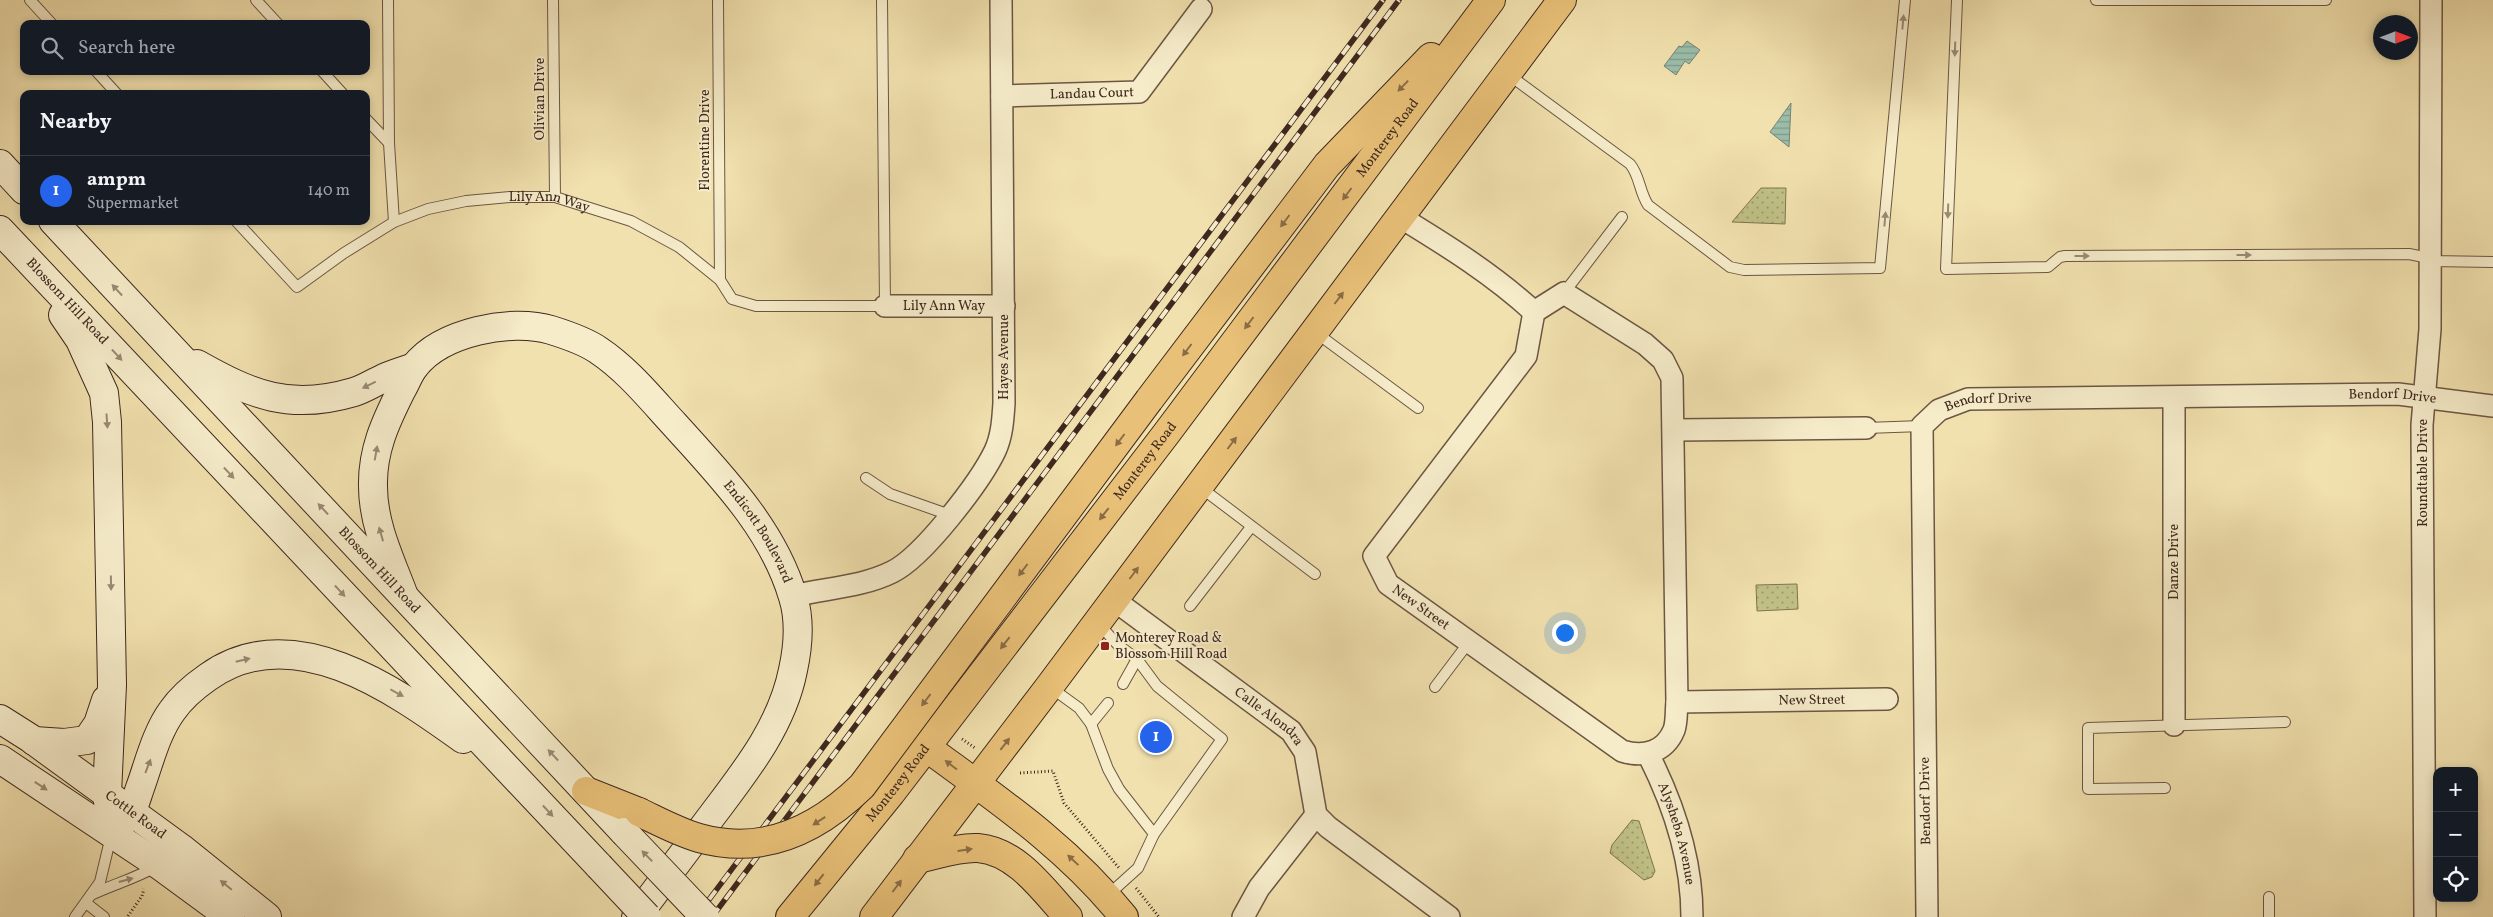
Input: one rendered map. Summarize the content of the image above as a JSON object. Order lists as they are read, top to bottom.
{
  "streets": {
    "main road": [
      "Monterey Road",
      "Blossom Hill Road",
      "Endicott Boulevard",
      "Cottle Road"
    ],
    "street": [
      "Landau Court",
      "Lily Ann Way",
      "Hayes Avenue",
      "Bendorf Drive",
      "Roundtable Drive",
      "Danze Drive",
      "New Street",
      "Calle Alondra",
      "Alysheba Avenue"
    ],
    "lane": ["Olivian Drive", "Florentine Drive"]
  },
  "crossings": [
    ["Landau Court", "Hayes Avenue"],
    ["Olivian Drive", "Lily Ann Way"],
    ["Florentine Drive", "Lily Ann Way"],
    ["Lily Ann Way", "Hayes Avenue"],
    ["Hayes Avenue", "Endicott Boulevard"],
    ["Bendorf Drive", "Roundtable Drive"],
    ["Bendorf Drive", "Danze Drive"],
    ["New Street", "Alysheba Avenue"]
  ],
  "places": {
    "transit": ["Monterey Road & Blossom Hill Road"]
  },
  "north": "right",
  "page": {
    "search": "Search here",
    "heading": "Nearby",
    "list": [
      {
        "mark": "1",
        "name": "ampm",
        "note": "Supermarket",
        "value": "140 m"
      }
    ],
    "pins": "1",
    "map_buttons": ["+", "−"]
  }
}
